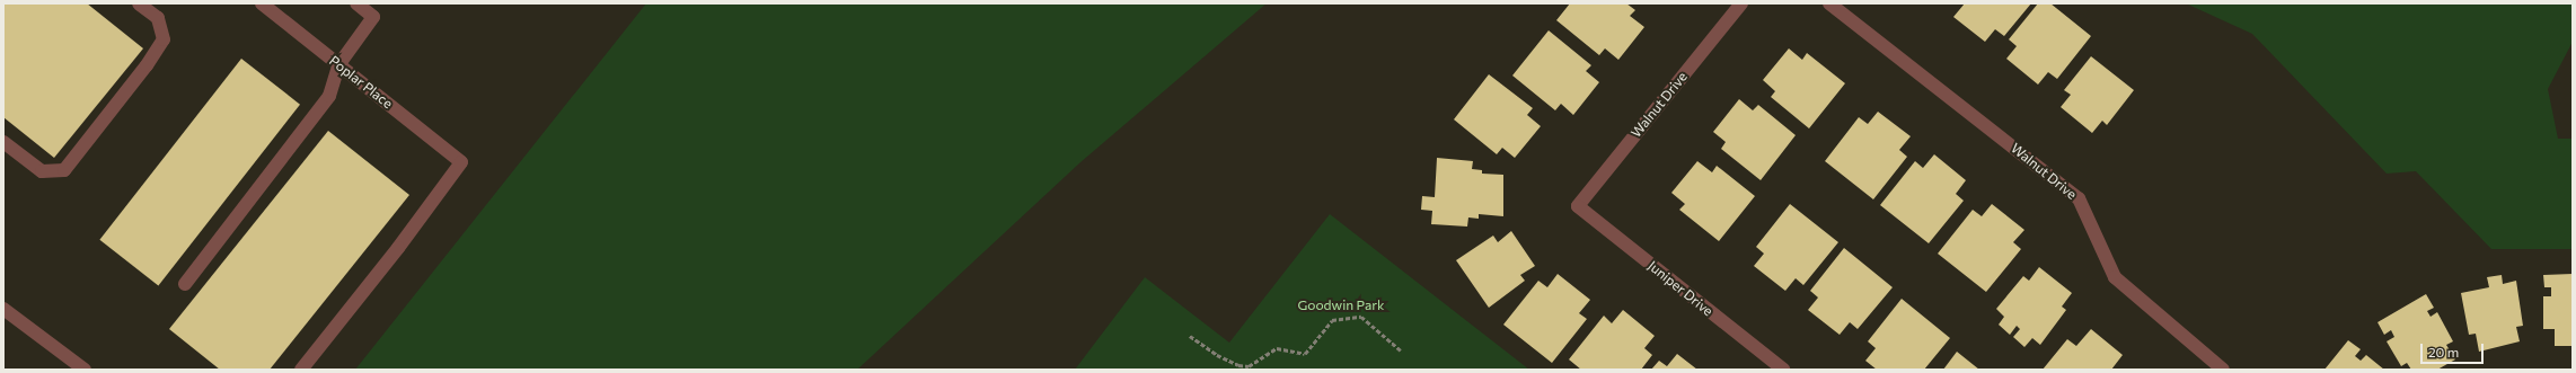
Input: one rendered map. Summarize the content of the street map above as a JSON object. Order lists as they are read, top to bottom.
{
  "streets": {
    "street": ["Poplar Place", "Walnut Drive", "Juniper Drive"]
  },
  "crossings": [
    ["Walnut Drive", "Juniper Drive"]
  ],
  "parks": ["Goodwin Park"],
  "scale_bar": "20 m"
}
